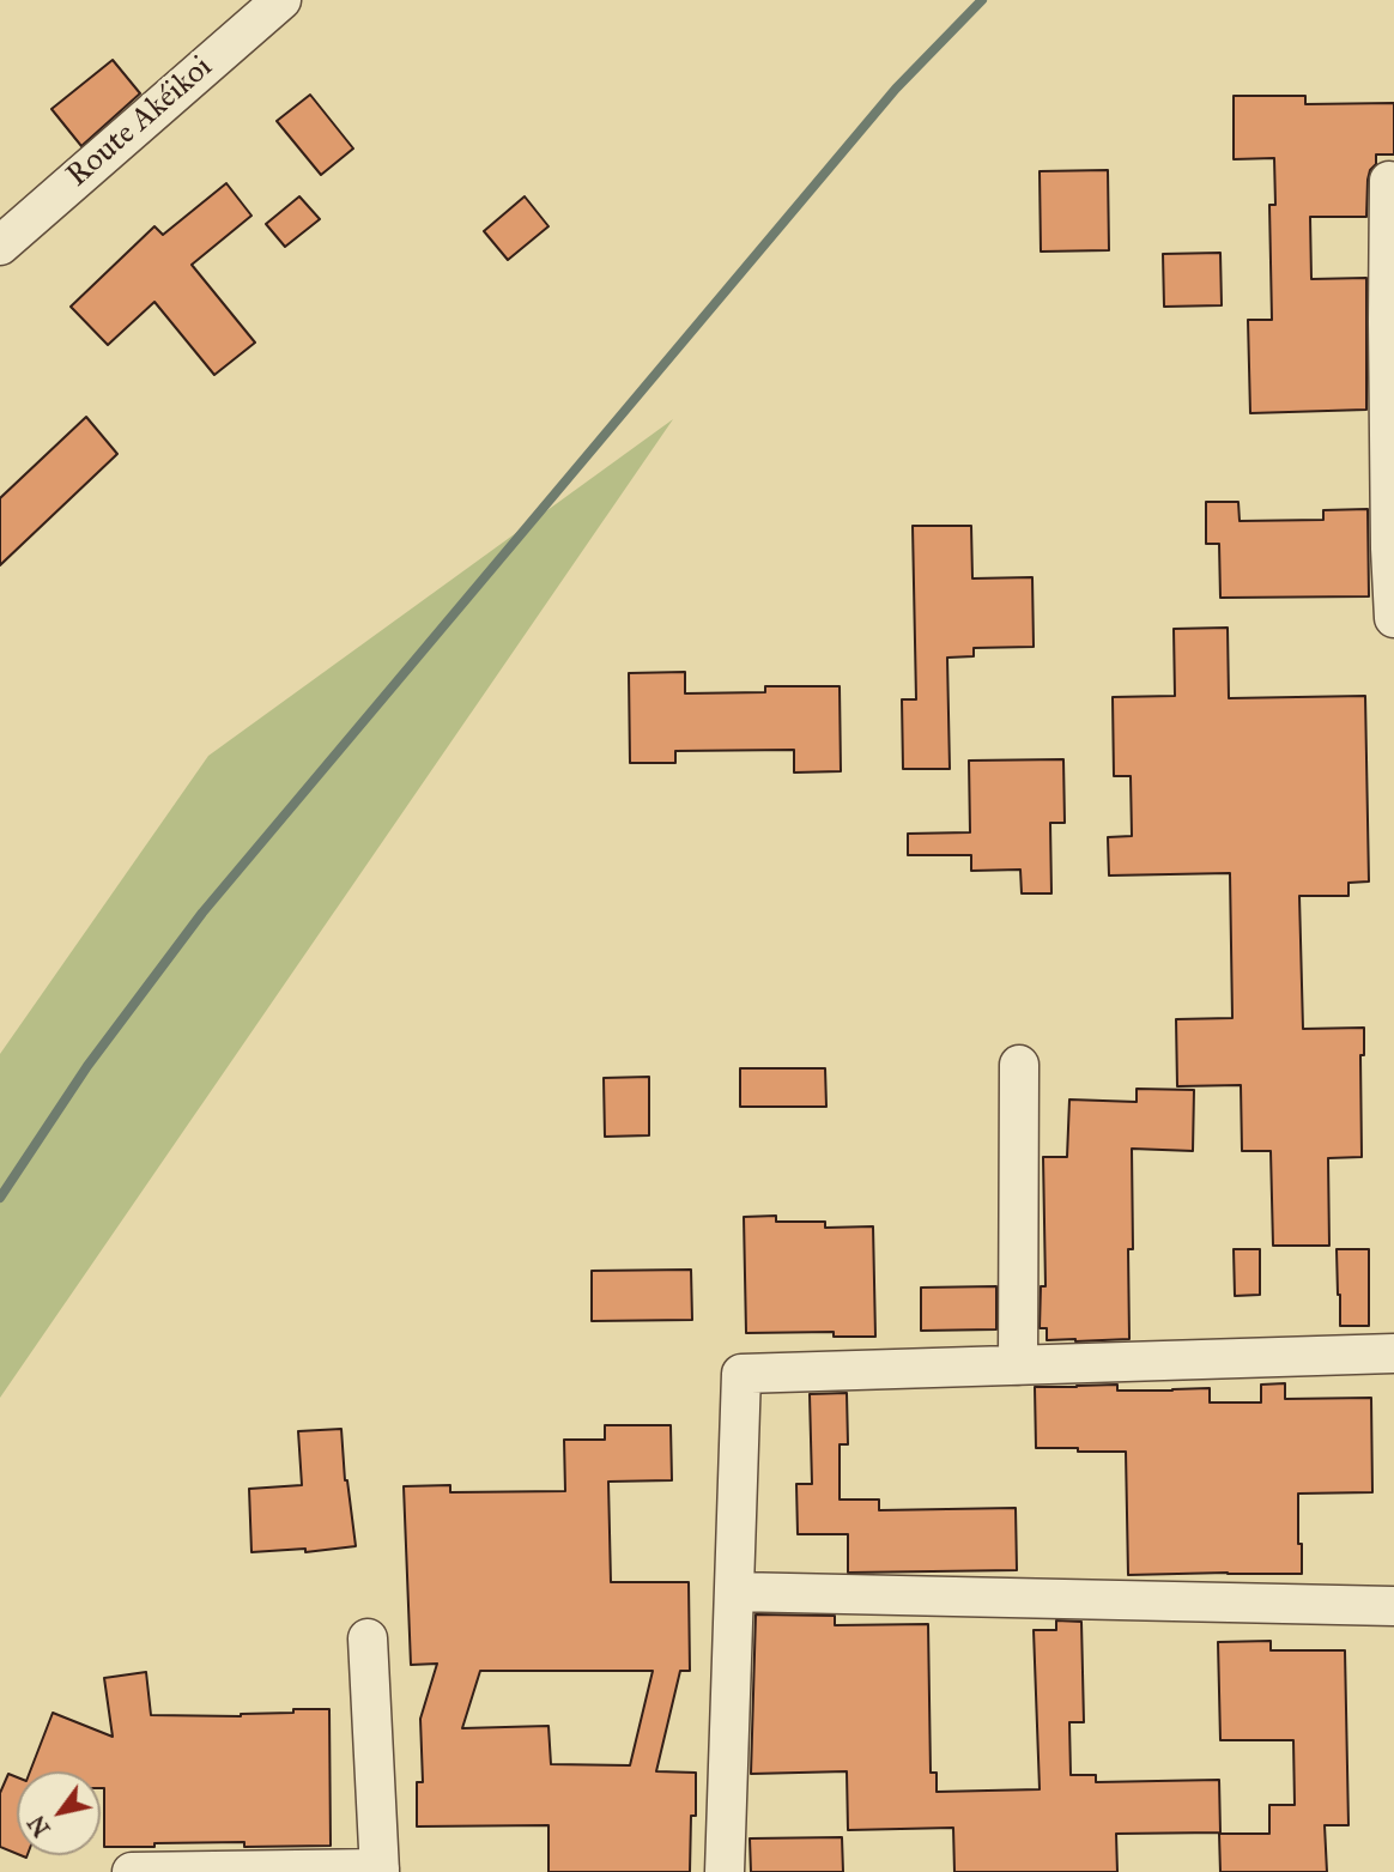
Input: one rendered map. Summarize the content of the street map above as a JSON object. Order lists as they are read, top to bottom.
{
  "streets": {
    "street": ["Route Akéikoi"]
  },
  "north": "bottom left"
}
